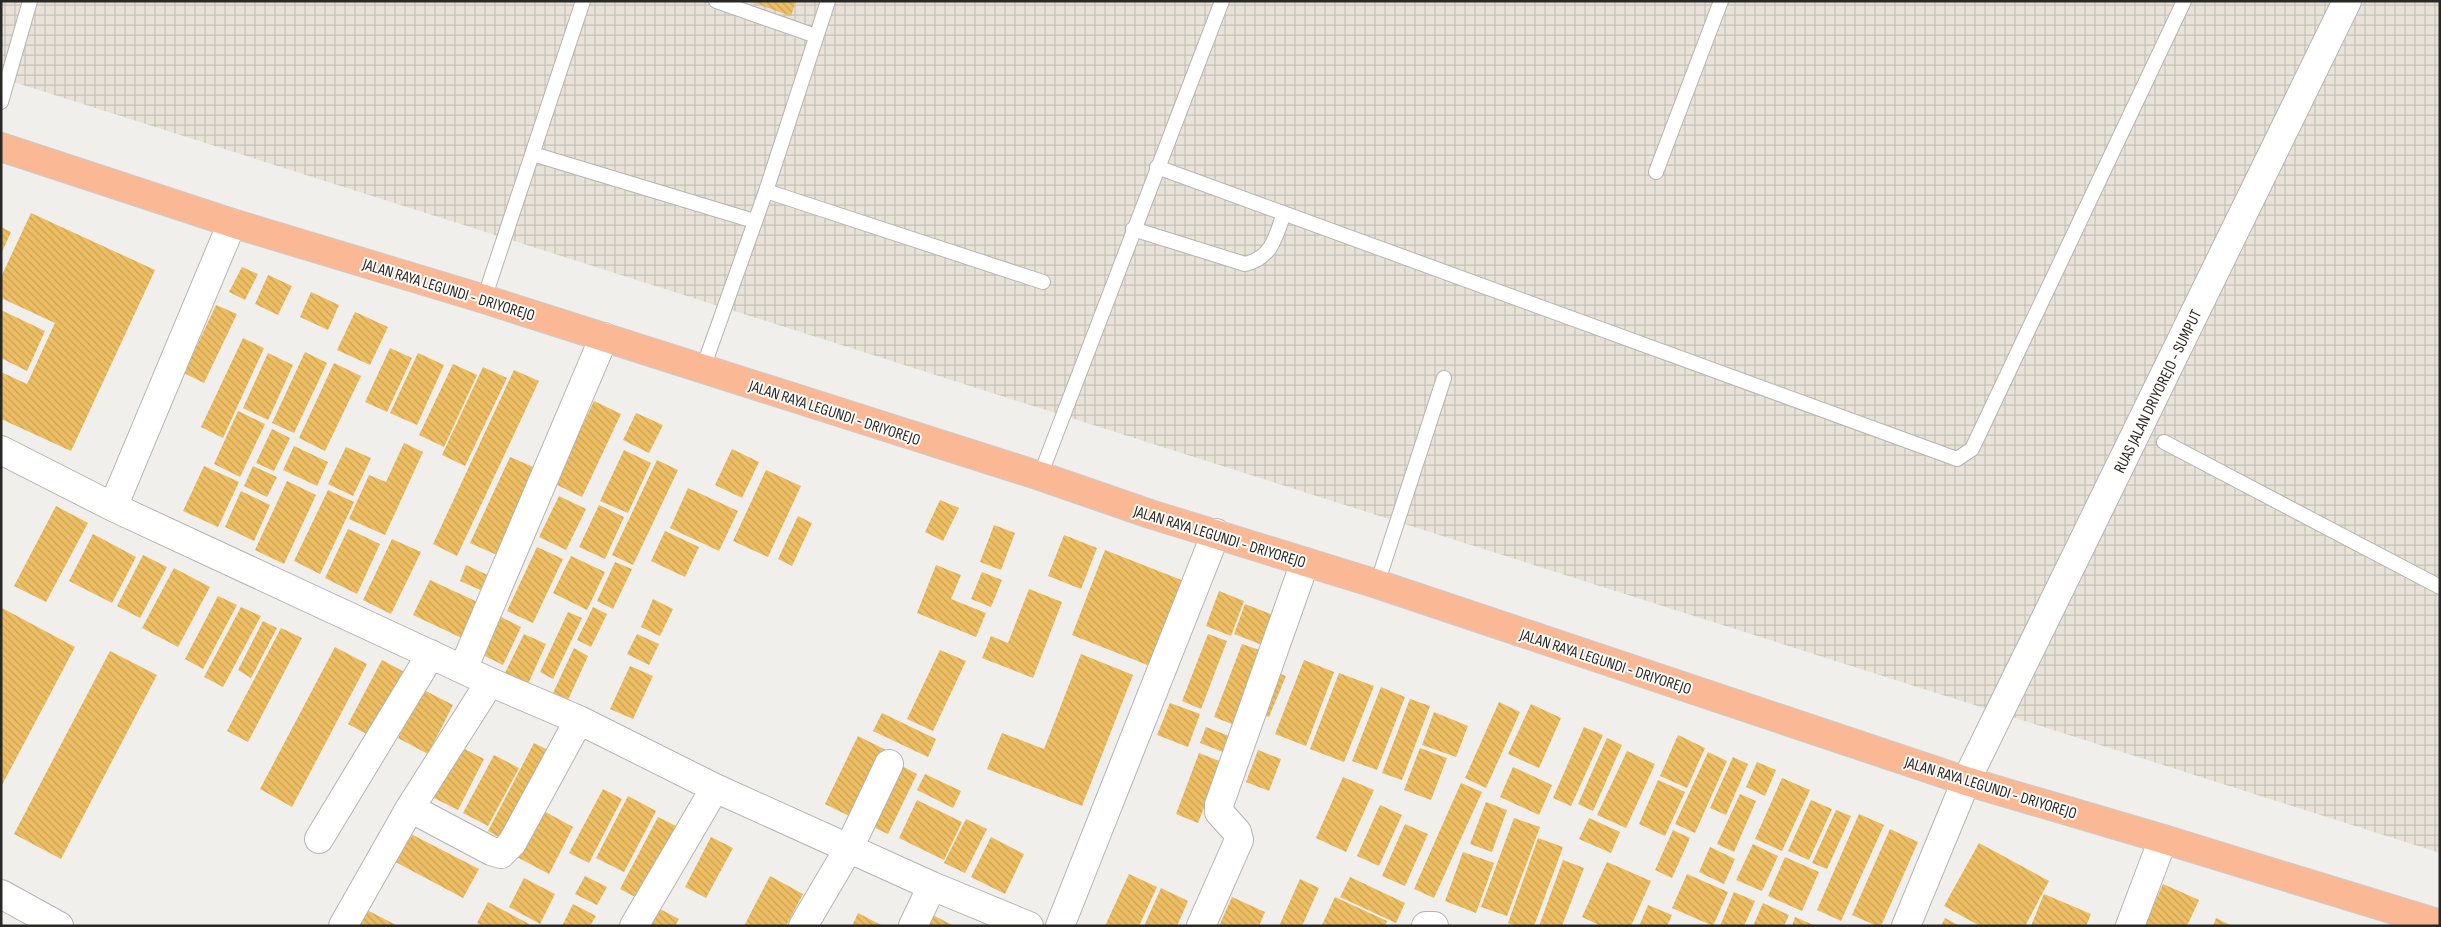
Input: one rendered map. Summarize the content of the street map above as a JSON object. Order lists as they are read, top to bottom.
{
  "streets": {
    "main road": ["JALAN RAYA LEGUNDI - DRIYOREJO"],
    "street": ["RUAS JALAN DRIYOREJO - SUMPUT"]
  },
  "crossings": [
    ["JALAN RAYA LEGUNDI - DRIYOREJO", "RUAS JALAN DRIYOREJO - SUMPUT"]
  ]
}
